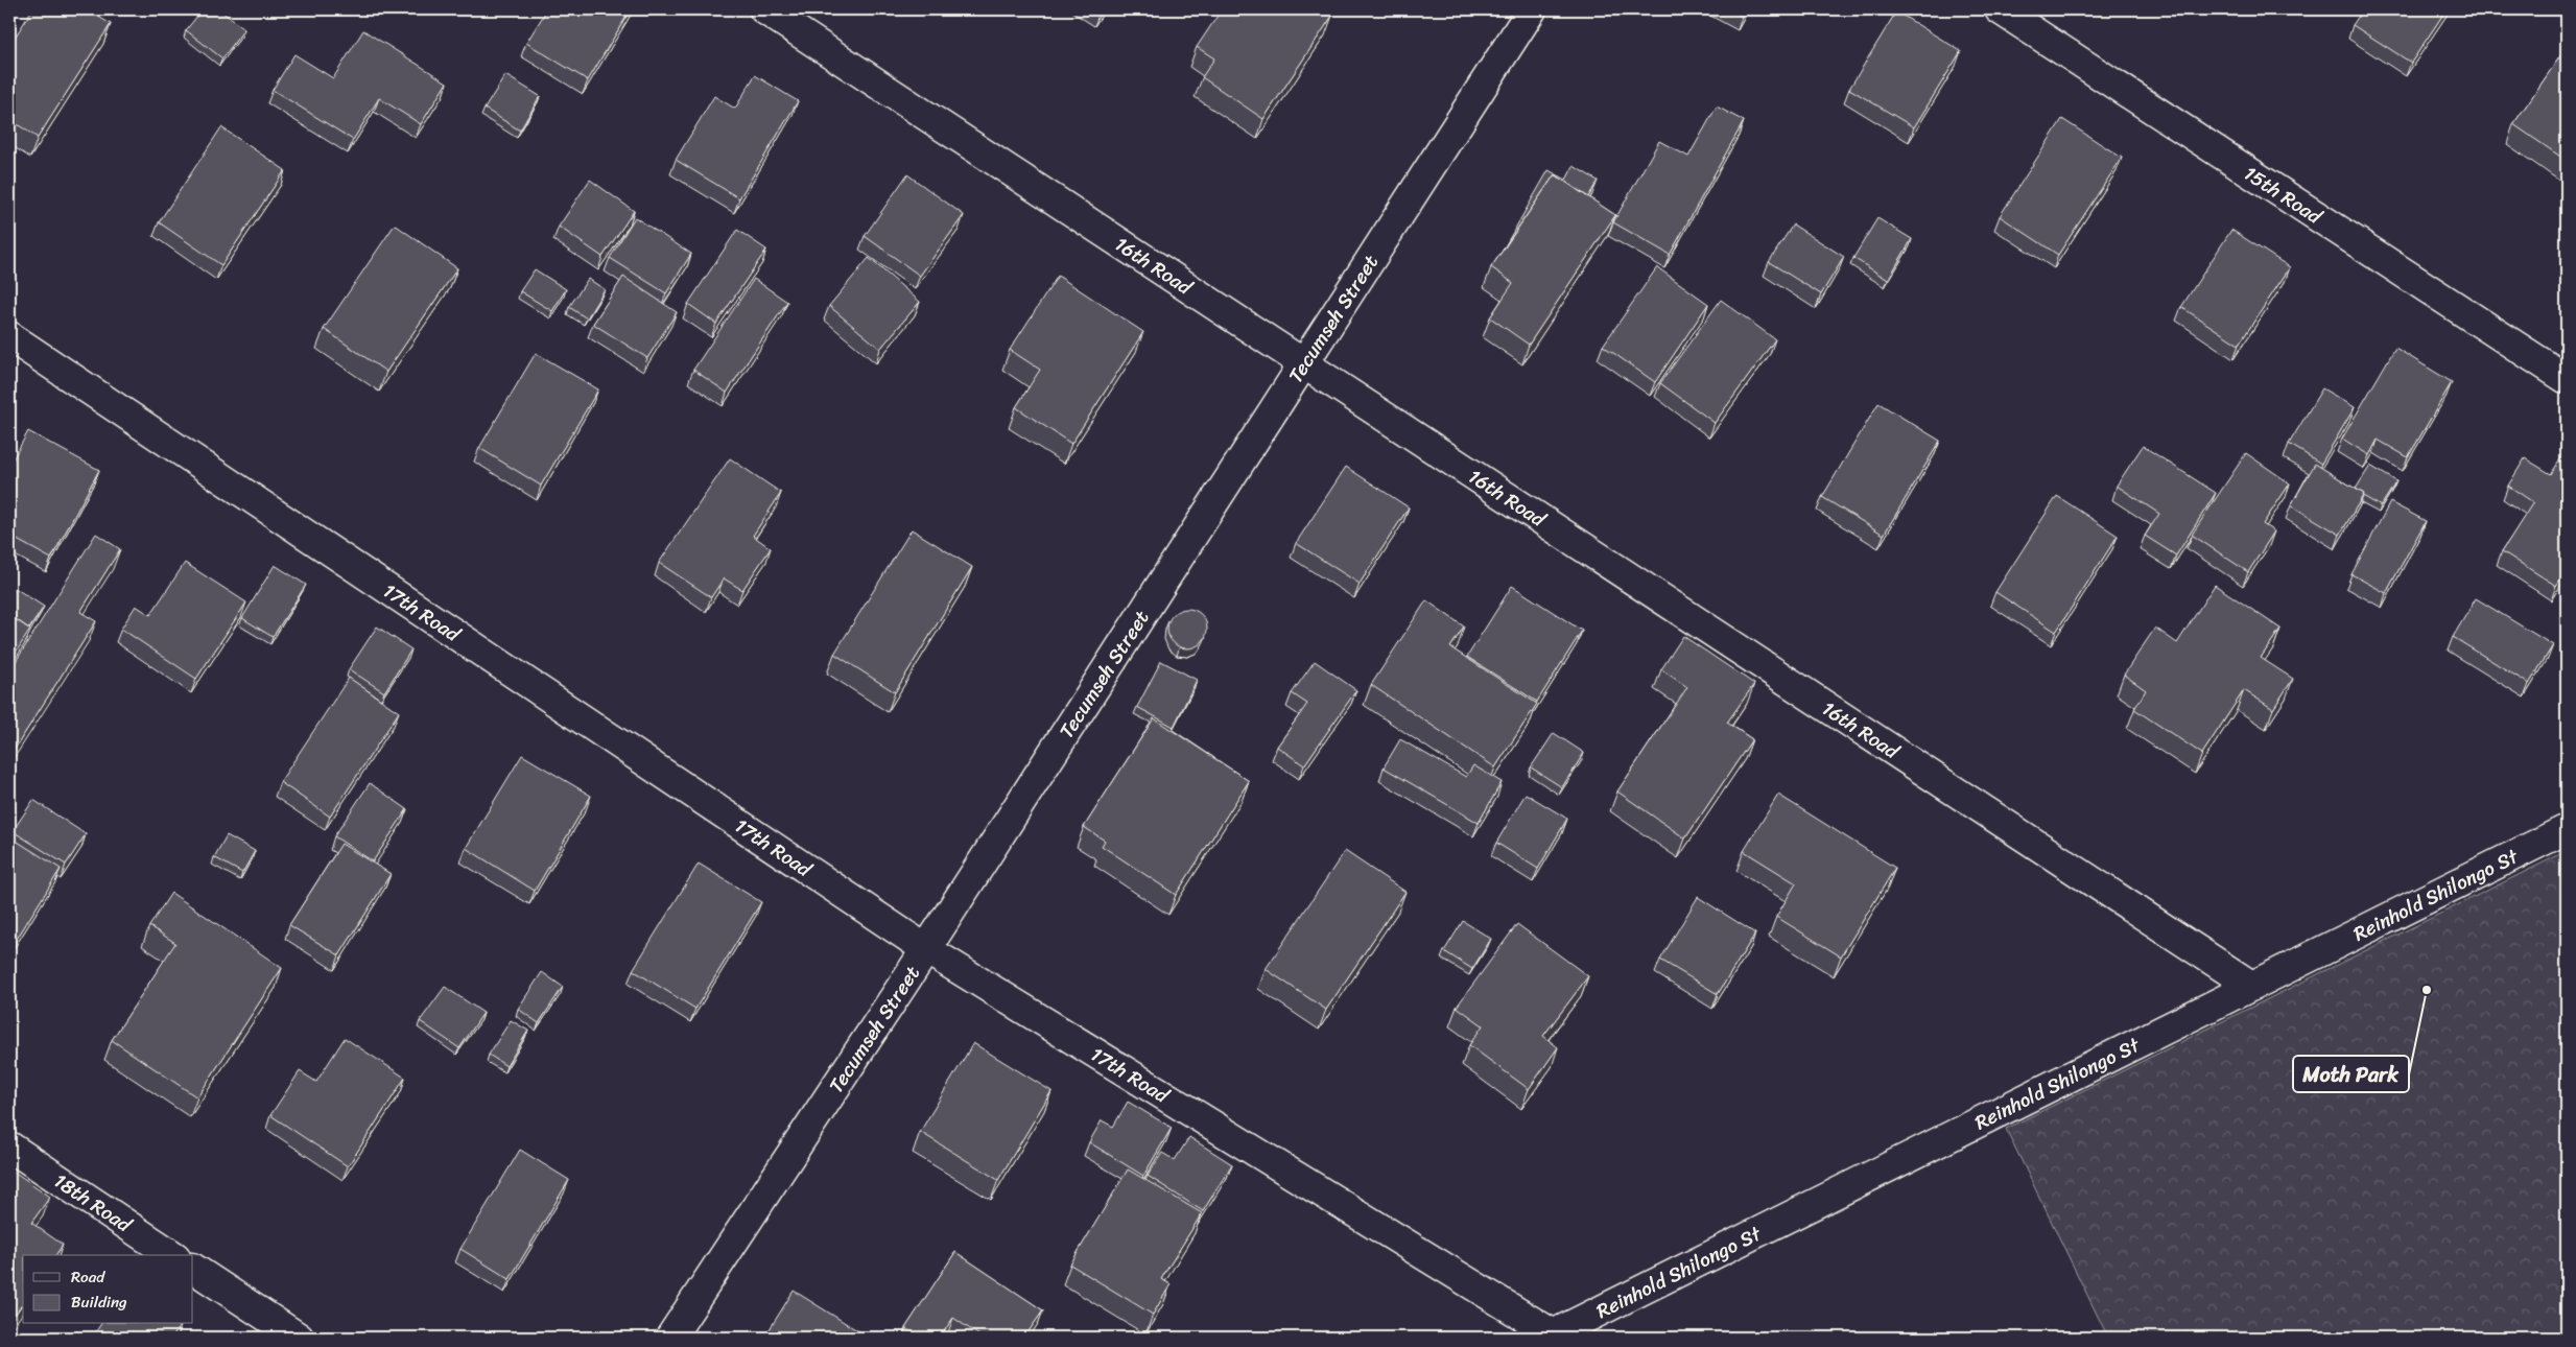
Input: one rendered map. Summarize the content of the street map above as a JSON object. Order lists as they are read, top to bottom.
{
  "streets": {
    "street": [
      "15th Road",
      "16th Road",
      "Tecumseh Street",
      "17th Road",
      "Reinhold Shilongo St",
      "18th Road"
    ]
  },
  "crossings": [
    ["16th Road", "Tecumseh Street"],
    ["16th Road", "Reinhold Shilongo St"],
    ["Tecumseh Street", "17th Road"],
    ["17th Road", "Reinhold Shilongo St"]
  ],
  "places": ["Moth Park"],
  "legend": ["Road", "Building"]
}
